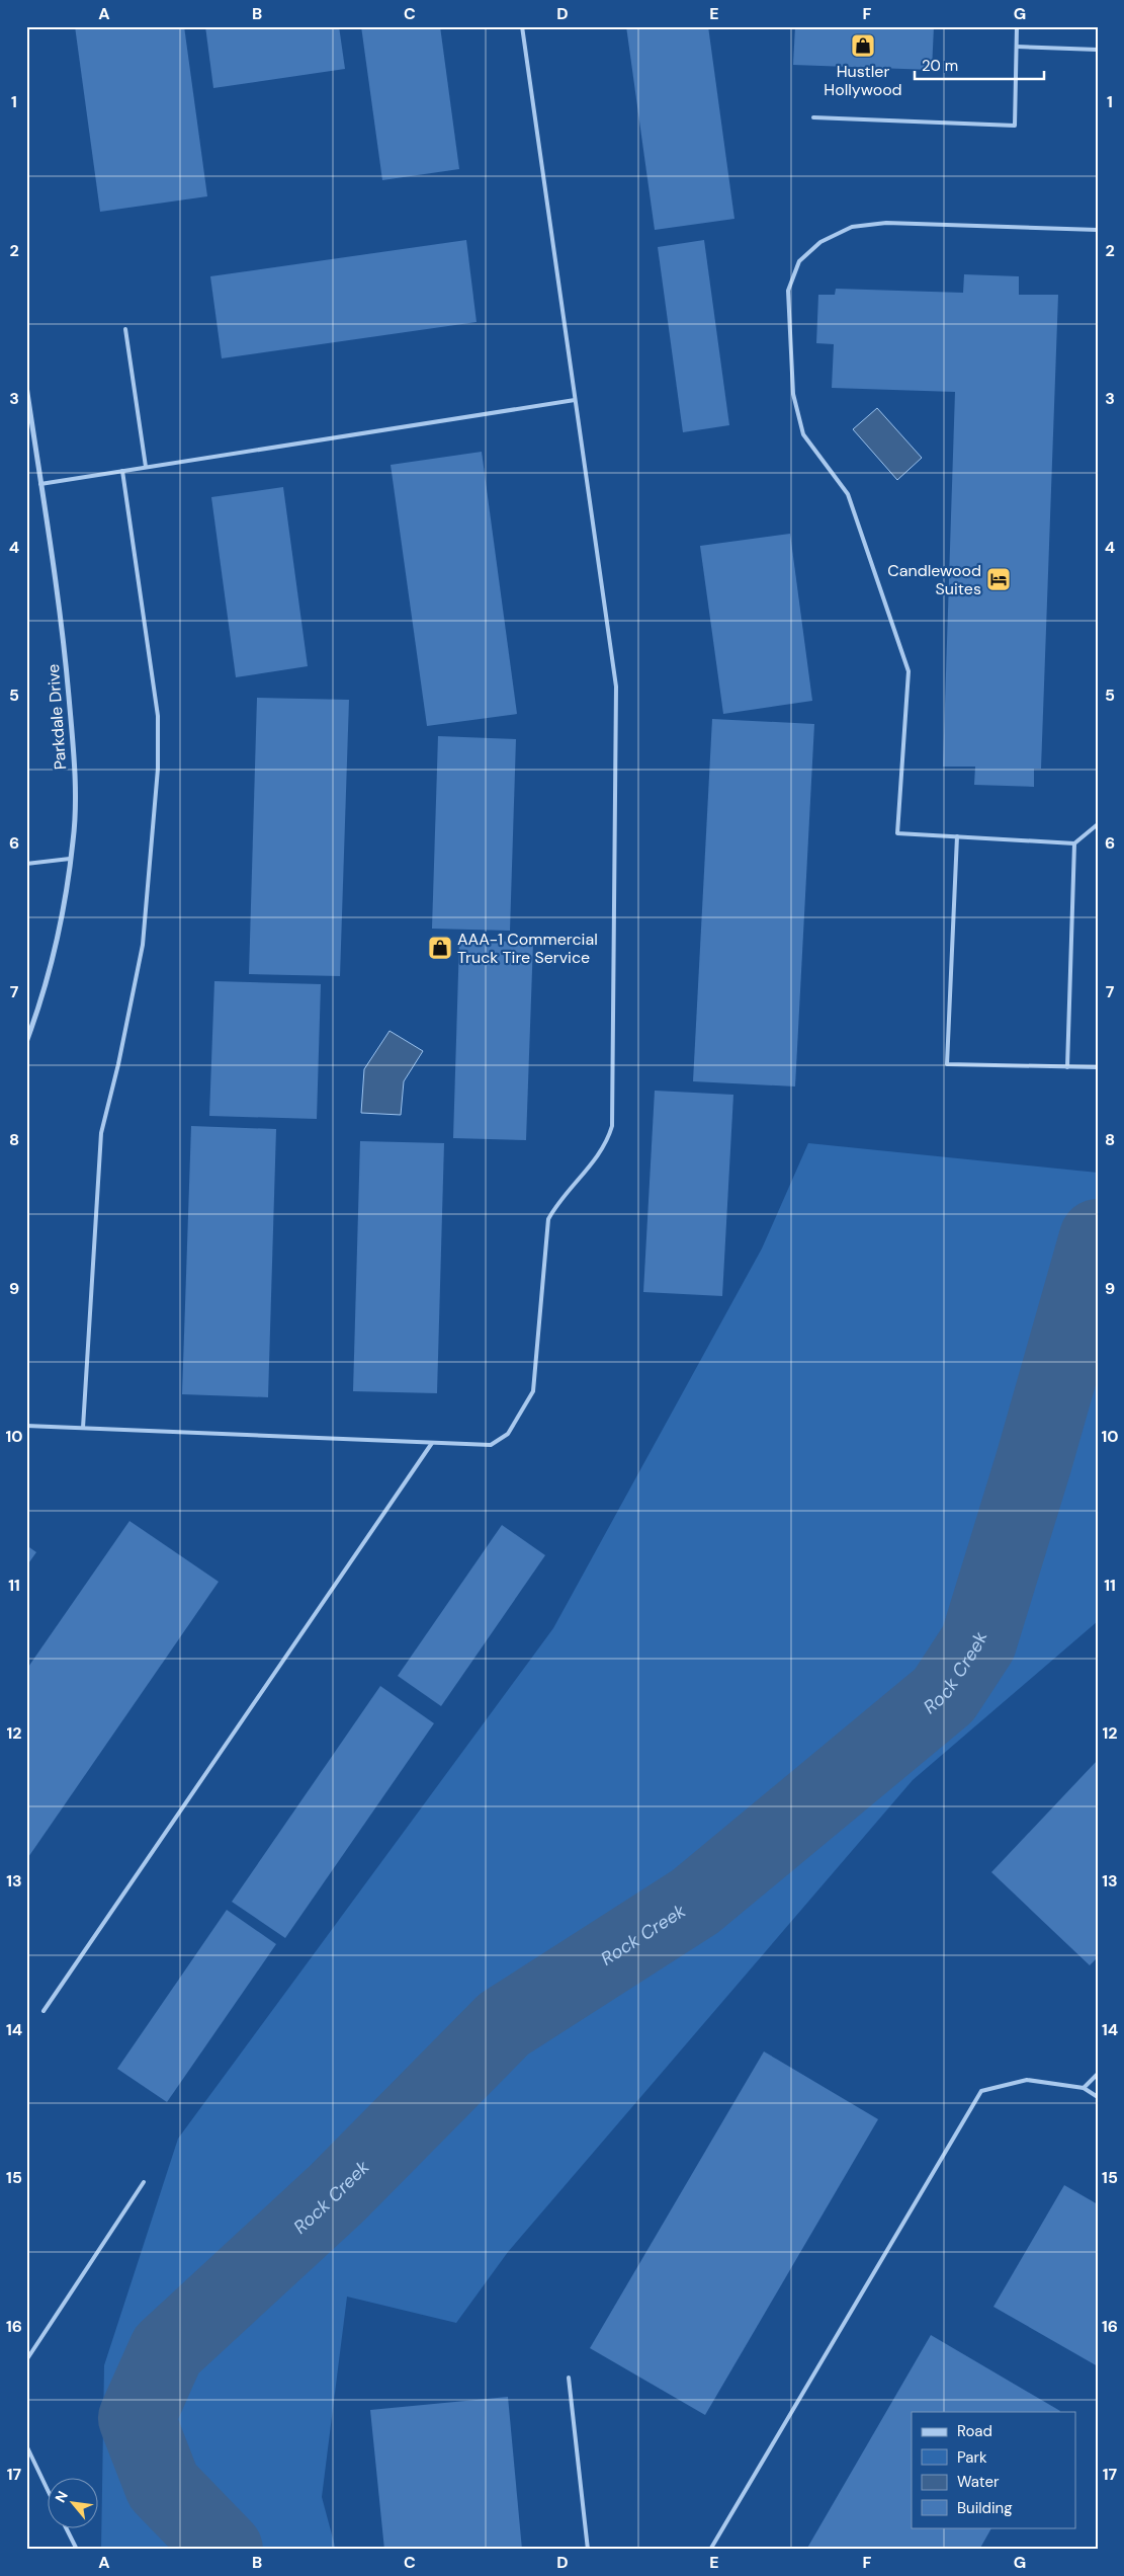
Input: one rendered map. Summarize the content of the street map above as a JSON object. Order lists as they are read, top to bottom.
{
  "streets": {
    "street": ["Parkdale Drive"]
  },
  "water": ["Rock Creek"],
  "places": {
    "shop": ["Hustler Hollywood", "AAA-1 Commercial Truck Tire Service"],
    "hotel": ["Candlewood Suites"]
  },
  "legend": [
    "Road",
    "Park",
    "Water",
    "Building"
  ],
  "scale_bar": "20 m",
  "north": "top left",
  "grid": {
    "columns": [
      "A",
      "B",
      "C",
      "D",
      "E",
      "F",
      "G"
    ],
    "rows": [
      "1",
      "2",
      "3",
      "4",
      "5",
      "6",
      "7",
      "8",
      "9",
      "10",
      "11",
      "12",
      "13",
      "14",
      "15",
      "16",
      "17"
    ]
  }
}
